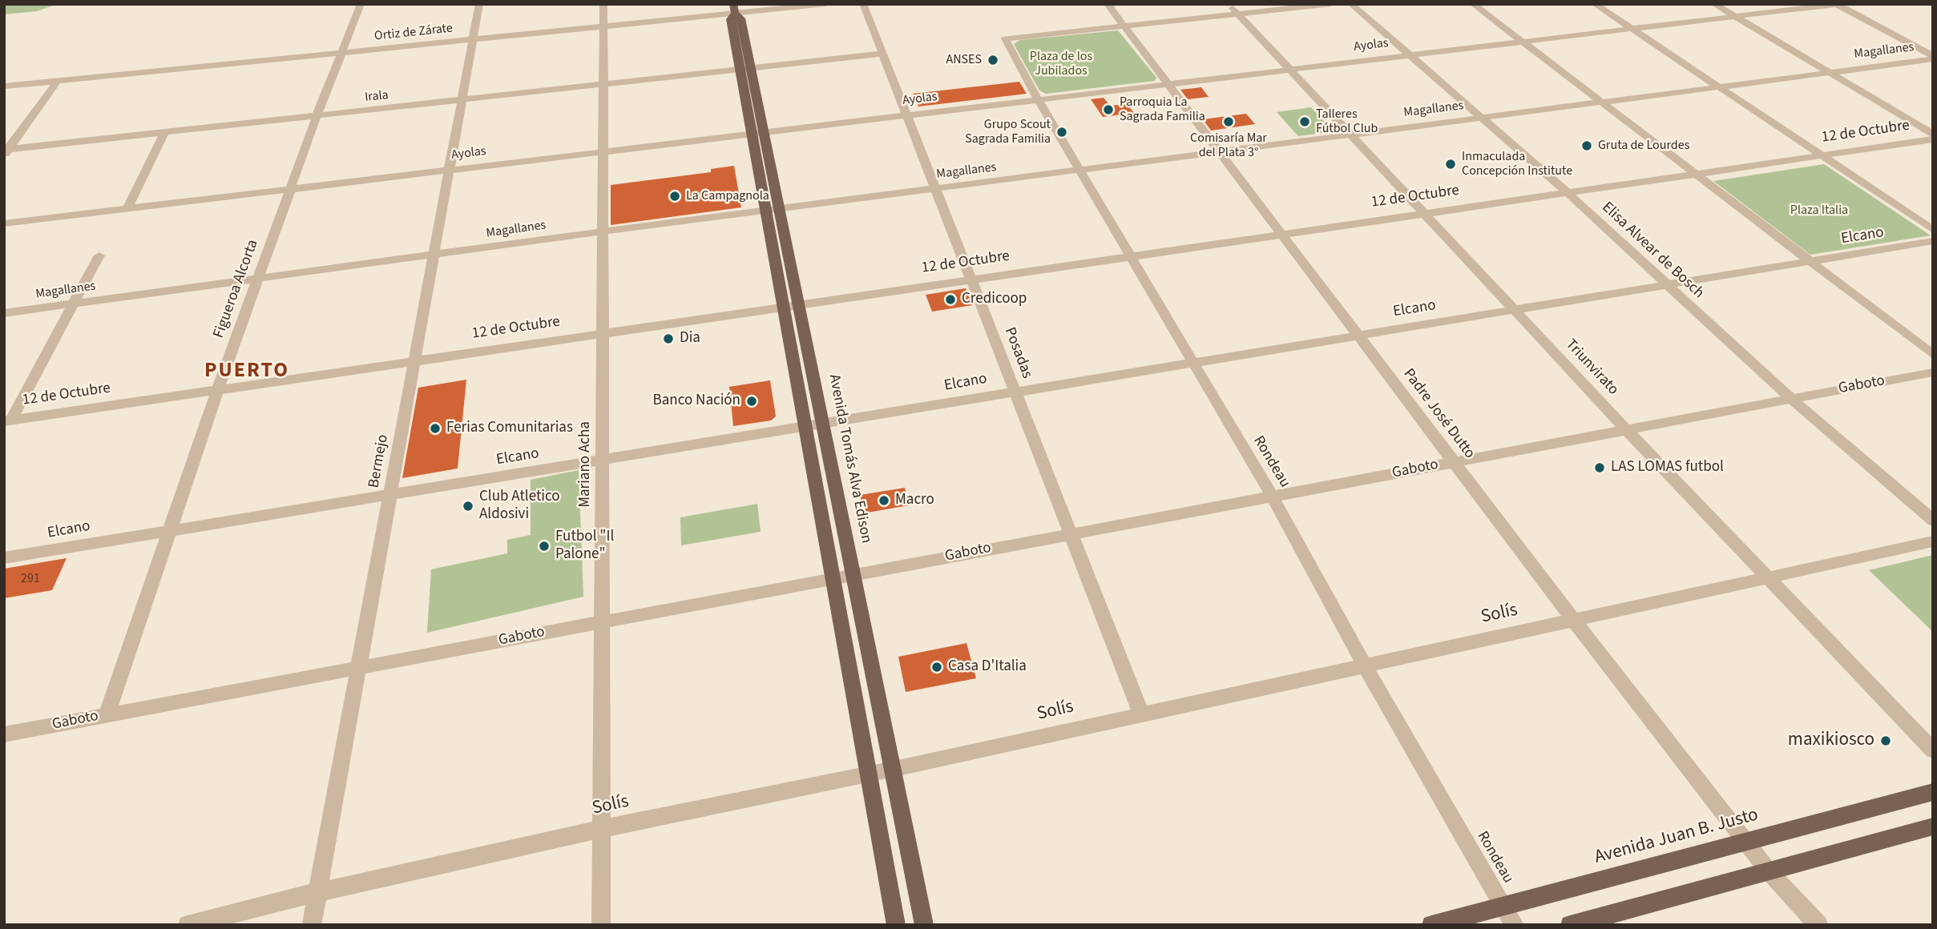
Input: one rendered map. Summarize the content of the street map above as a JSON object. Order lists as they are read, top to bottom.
{
  "streets": {
    "main road": ["Avenida Tomás Alva Edison", "Avenida Juan B. Justo"],
    "street": [
      "Ortiz de Zárate",
      "Ayolas",
      "Magallanes",
      "Irala",
      "12 de Octubre",
      "Elcano",
      "Elisa Alvear de Bosch",
      "Figueroa Alcorta",
      "Posadas",
      "Triunvirato",
      "Gaboto",
      "Padre José Dutto",
      "Bermejo",
      "Rondeau",
      "Mariano Acha",
      "Solís"
    ]
  },
  "crossings": [
    ["Ortiz de Zárate", "Figueroa Alcorta"],
    ["Ortiz de Zárate", "Avenida Tomás Alva Edison"],
    ["Ortiz de Zárate", "Bermejo"],
    ["Ortiz de Zárate", "Mariano Acha"],
    ["Ayolas", "Elisa Alvear de Bosch"],
    ["Ayolas", "Figueroa Alcorta"],
    ["Ayolas", "Posadas"],
    ["Ayolas", "Triunvirato"],
    ["Ayolas", "Padre José Dutto"],
    ["Ayolas", "Avenida Tomás Alva Edison"],
    ["Ayolas", "Bermejo"],
    ["Ayolas", "Rondeau"],
    ["Ayolas", "Mariano Acha"],
    ["Magallanes", "Elisa Alvear de Bosch"],
    ["Magallanes", "Figueroa Alcorta"],
    ["Magallanes", "Posadas"],
    ["Magallanes", "Triunvirato"],
    ["Magallanes", "Padre José Dutto"],
    ["Magallanes", "Avenida Tomás Alva Edison"],
    ["Magallanes", "Bermejo"],
    ["Magallanes", "Rondeau"],
    ["Magallanes", "Mariano Acha"],
    ["Irala", "Figueroa Alcorta"],
    ["Irala", "Posadas"],
    ["Irala", "Avenida Tomás Alva Edison"],
    ["Irala", "Bermejo"],
    ["Irala", "Mariano Acha"],
    ["12 de Octubre", "Elisa Alvear de Bosch"],
    ["12 de Octubre", "Figueroa Alcorta"],
    ["12 de Octubre", "Posadas"],
    ["12 de Octubre", "Triunvirato"],
    ["12 de Octubre", "Padre José Dutto"],
    ["12 de Octubre", "Avenida Tomás Alva Edison"],
    ["12 de Octubre", "Bermejo"],
    ["12 de Octubre", "Rondeau"],
    ["12 de Octubre", "Mariano Acha"],
    ["Elcano", "Elisa Alvear de Bosch"],
    ["Elcano", "Figueroa Alcorta"],
    ["Elcano", "Posadas"],
    ["Elcano", "Triunvirato"],
    ["Elcano", "Padre José Dutto"],
    ["Elcano", "Avenida Tomás Alva Edison"],
    ["Elcano", "Bermejo"],
    ["Elcano", "Rondeau"],
    ["Elcano", "Mariano Acha"],
    ["Elisa Alvear de Bosch", "Gaboto"],
    ["Figueroa Alcorta", "Gaboto"],
    ["Posadas", "Gaboto"],
    ["Posadas", "Solís"],
    ["Triunvirato", "Gaboto"],
    ["Triunvirato", "Solís"],
    ["Gaboto", "Padre José Dutto"],
    ["Gaboto", "Avenida Tomás Alva Edison"],
    ["Gaboto", "Bermejo"],
    ["Gaboto", "Rondeau"],
    ["Gaboto", "Mariano Acha"],
    ["Padre José Dutto", "Rondeau"],
    ["Padre José Dutto", "Solís"],
    ["Padre José Dutto", "Avenida Juan B. Justo"],
    ["Avenida Tomás Alva Edison", "Solís"],
    ["Bermejo", "Solís"],
    ["Rondeau", "Solís"],
    ["Rondeau", "Avenida Juan B. Justo"],
    ["Mariano Acha", "Solís"]
  ],
  "districts": ["PUERTO"],
  "parks": ["Plaza de los Jubilados", "Plaza Italia"],
  "places": [
    "ANSES",
    "Parroquia La Sagrada Familia",
    "Comisaría Mar del Plata 3°",
    "Talleres Fútbol Club",
    "Grupo Scout Sagrada Familia",
    "Gruta de Lourdes",
    "Inmaculada Concepción Institute",
    "La Campagnola",
    "Credicoop",
    "Dia",
    "Banco Nación",
    "Ferias Comunitarias",
    "LAS LOMAS futbol",
    "Macro",
    "Club Atletico Aldosivi",
    "Futbol \"Il Palone\"",
    "Casa D'Italia",
    "maxikiosco"
  ],
  "house_numbers": ["291"]
}
